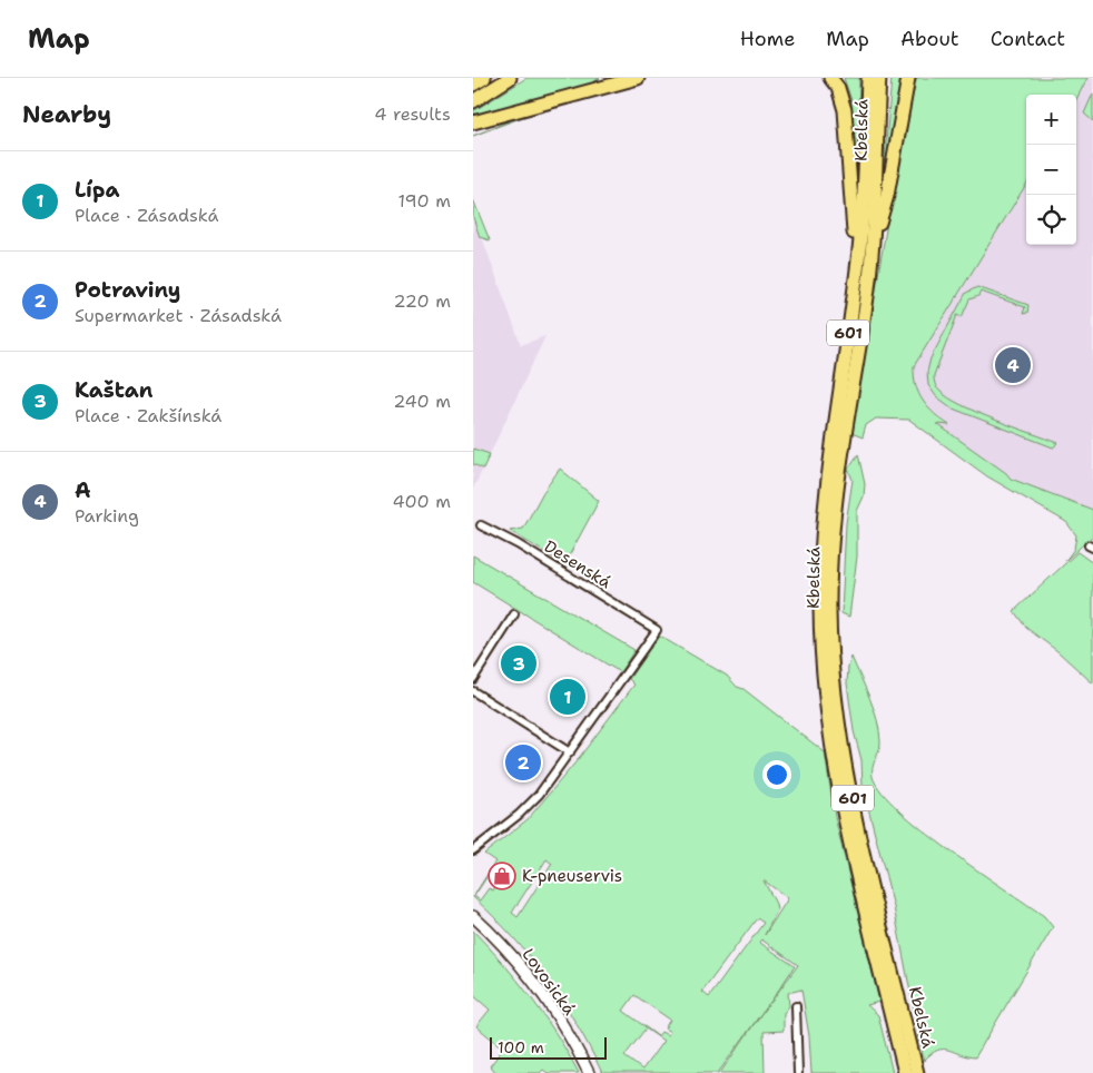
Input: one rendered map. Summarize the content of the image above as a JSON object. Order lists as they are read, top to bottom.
{
  "streets": {
    "highway": ["Kbelská", "601"],
    "street": ["Desenská", "Lovosická"]
  },
  "crossings": [
    ["Kbelská", "601"]
  ],
  "places": {
    "shop": ["K-pneuservis"]
  },
  "scale_bar": "100 m",
  "page": {
    "header": "Map",
    "nav": [
      "Home",
      "Map",
      "About",
      "Contact"
    ],
    "heading": ["Nearby", "4 results"],
    "map_buttons": ["+", "−"],
    "list": [
      {
        "mark": "1",
        "name": "Lípa",
        "note": "Place · Zásadská",
        "value": "190 m"
      },
      {
        "mark": "2",
        "name": "Potraviny",
        "note": "Supermarket · Zásadská",
        "value": "220 m"
      },
      {
        "mark": "3",
        "name": "Kaštan",
        "note": "Place · Zakšínská",
        "value": "240 m"
      },
      {
        "mark": "4",
        "name": "A",
        "note": "Parking",
        "value": "400 m"
      }
    ],
    "pins": [
      "4",
      "3",
      "1",
      "2"
    ],
    "scale": "100 m"
  }
}
